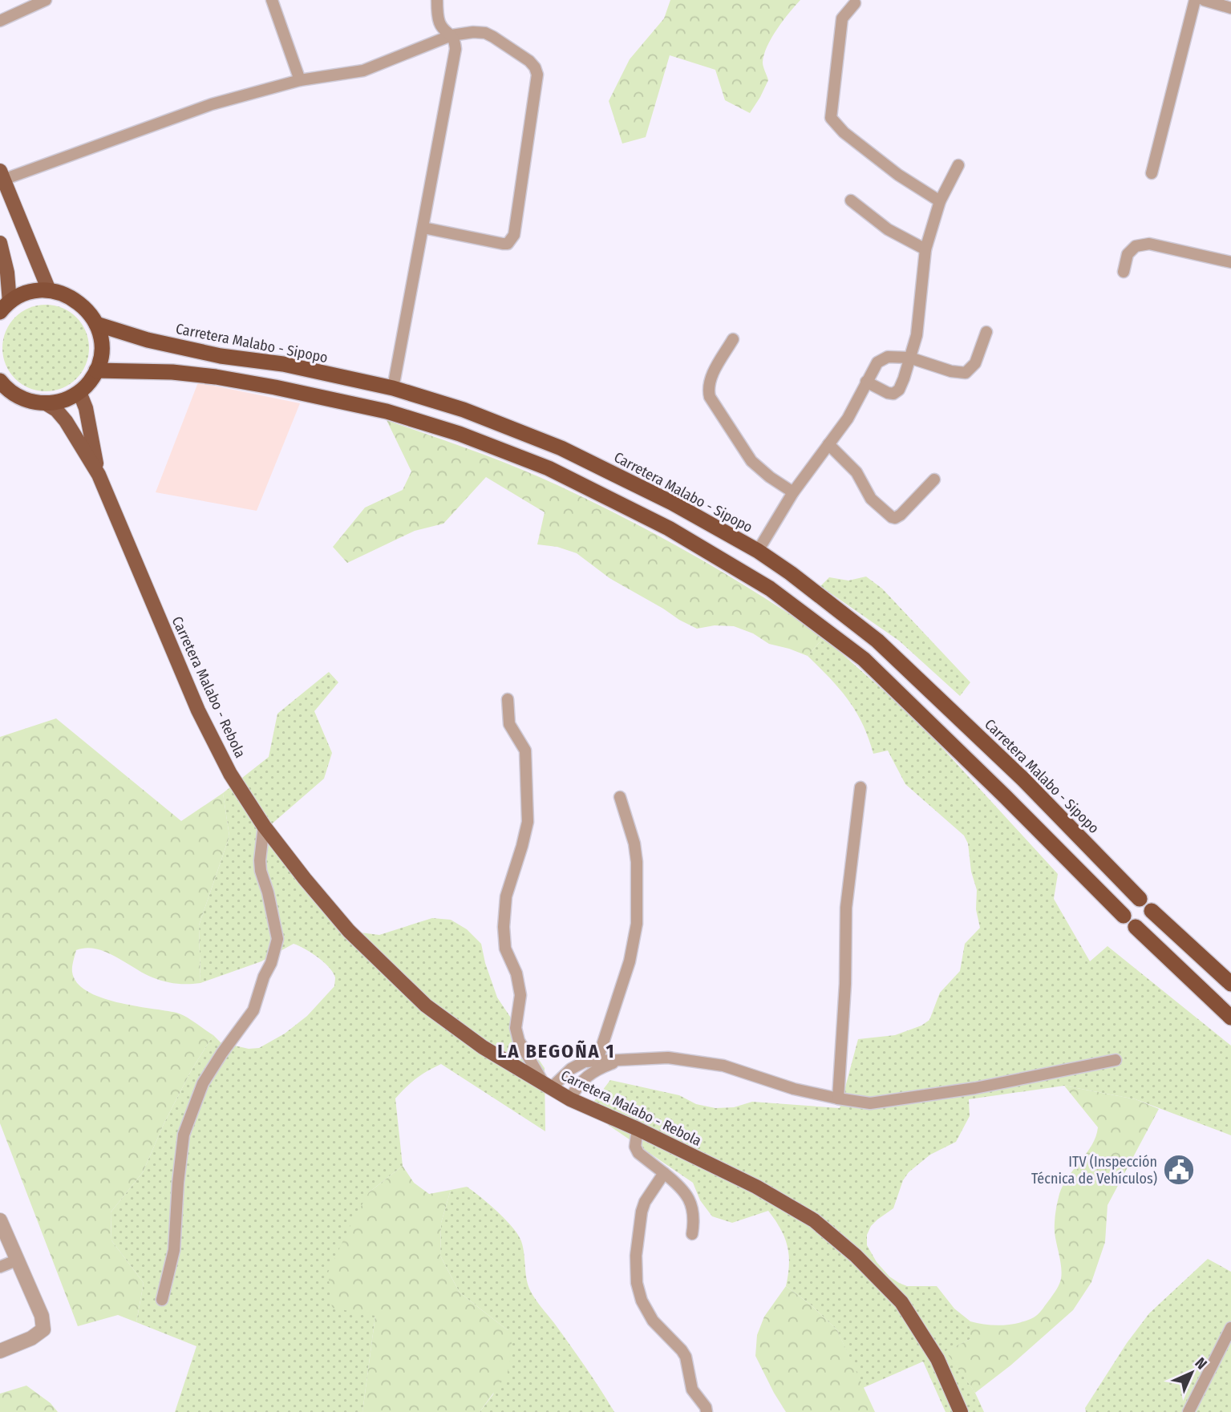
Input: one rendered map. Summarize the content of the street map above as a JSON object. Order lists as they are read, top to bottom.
{
  "streets": {
    "highway": ["Carretera Malabo - Sipopo"],
    "main road": ["Carretera Malabo - Rebola"]
  },
  "districts": ["LA BEGOÑA 1"],
  "places": {
    "public building": ["ITV (Inspección Técnica de Vehículos)"]
  },
  "north": "top right"
}
